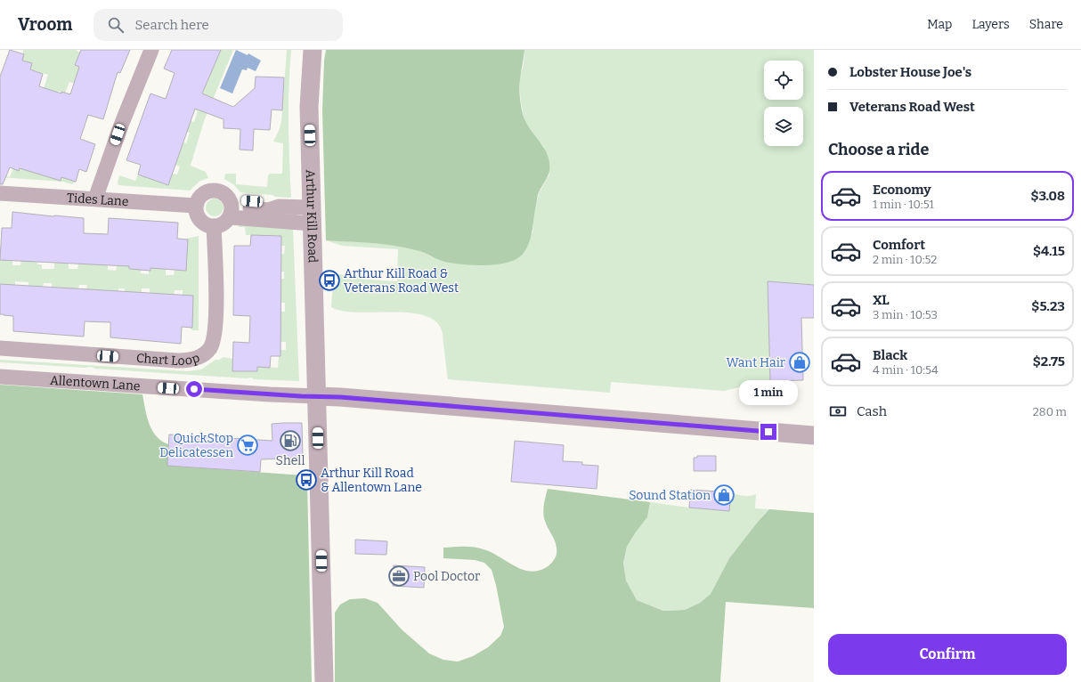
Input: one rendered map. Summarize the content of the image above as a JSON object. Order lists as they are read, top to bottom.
{
  "streets": {
    "street": [
      "Tides Lane",
      "Arthur Kill Road",
      "Chart Loop",
      "Allentown Lane"
    ]
  },
  "crossings": [
    ["Tides Lane", "Chart Loop"],
    ["Arthur Kill Road", "Allentown Lane"]
  ],
  "places": {
    "bus stop": ["Arthur Kill Road & Veterans Road West", "Arthur Kill Road & Allentown Lane"],
    "shop": ["Want Hair", "Sound Station"],
    "fuel station": ["Shell"],
    "supermarket": ["QuickStop Delicatessen"],
    "office": ["Pool Doctor"]
  },
  "page": {
    "header": "Vroom",
    "search": "Search here",
    "nav": ["Map", "Layers", "Share"],
    "banner": ["Lobster House Joe's", "Veterans Road West"],
    "heading": "Choose a ride",
    "list": [
      {
        "name": "Economy",
        "note": "1 min · 10:51",
        "value": "$3.08"
      },
      {
        "name": "Comfort",
        "note": "2 min · 10:52",
        "value": "$4.15"
      },
      {
        "name": "XL",
        "note": "3 min · 10:53",
        "value": "$5.23"
      },
      {
        "name": "Black",
        "note": "4 min · 10:54",
        "value": "$2.75"
      }
    ],
    "bubble": "1 min",
    "pay": ["Cash", "280 m"],
    "buttons": "Confirm"
  }
}
